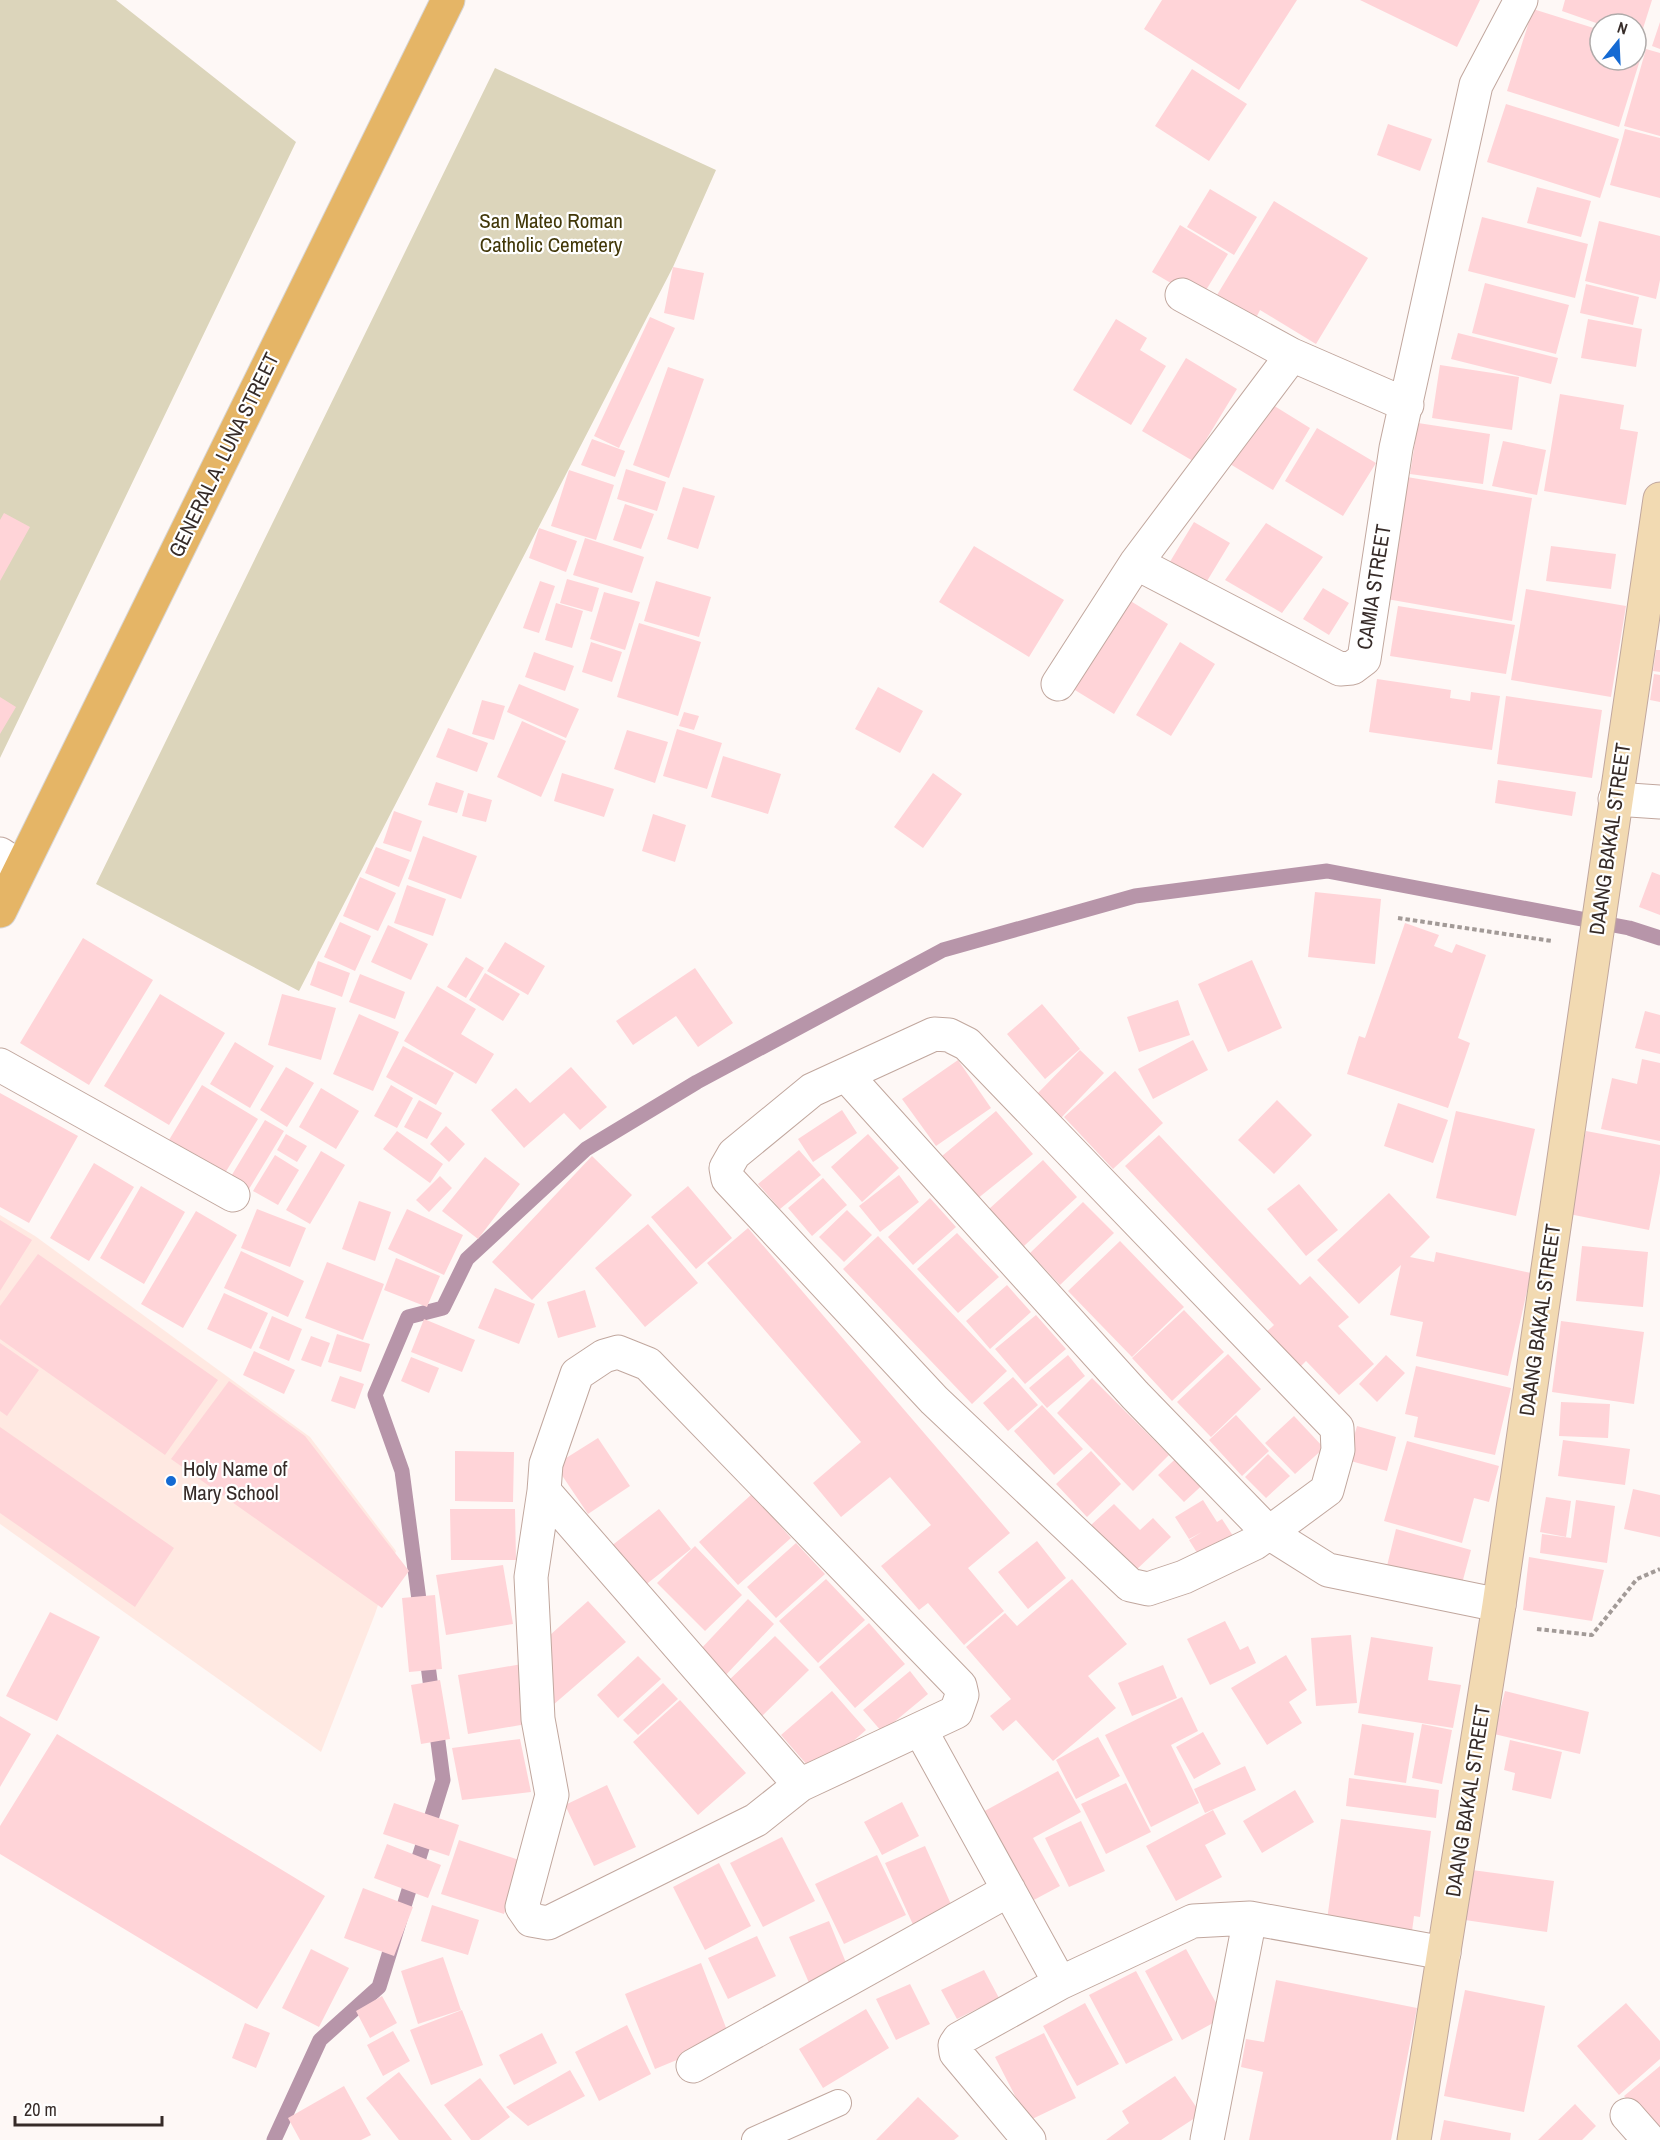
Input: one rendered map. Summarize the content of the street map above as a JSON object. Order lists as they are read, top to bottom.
{
  "streets": {
    "main road": ["GENERAL A. LUNA STREET"],
    "street": ["CAMIA STREET", "DAANG BAKAL STREET"]
  },
  "parks": ["San Mateo Roman Catholic Cemetery"],
  "places": ["Holy Name of Mary School"],
  "scale_bar": "20 m",
  "north": "top"
}
